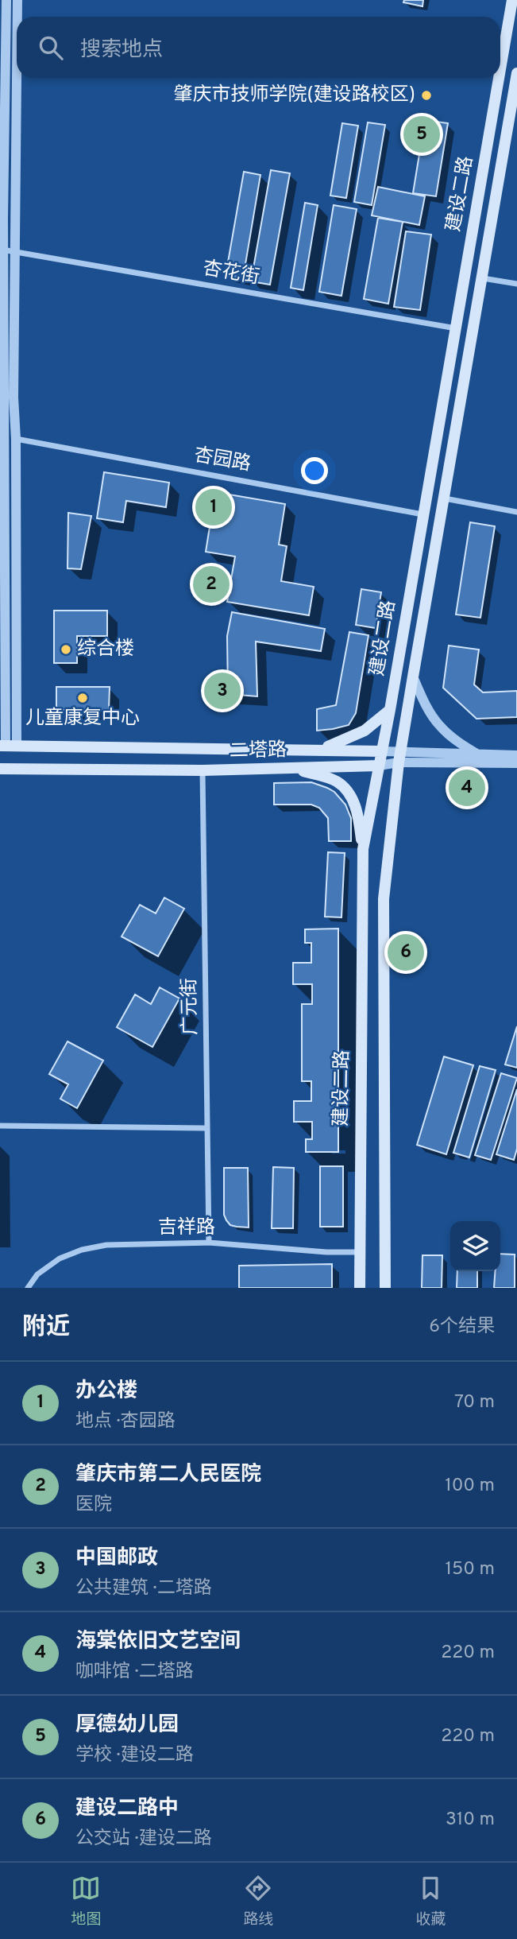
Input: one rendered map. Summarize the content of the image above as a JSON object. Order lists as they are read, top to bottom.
{
  "streets": {
    "main road": ["建设二路", "二塔路"],
    "street": [
      "杏花街",
      "杏园路",
      "广元街",
      "吉祥路"
    ]
  },
  "crossings": [
    ["建设二路", "杏花街"],
    ["建设二路", "杏园路"],
    ["建设二路", "二塔路"],
    ["建设二路", "吉祥路"],
    ["二塔路", "广元街"],
    ["广元街", "吉祥路"]
  ],
  "places": ["肇庆市技师学院(建设路校区)", "综合楼", "儿童康复中心"],
  "page": {
    "search": "搜索地点",
    "pins": [
      "5",
      "1",
      "2",
      "3",
      "4",
      "6"
    ],
    "heading": ["附近", "6个结果"],
    "list": [
      {
        "mark": "1",
        "name": "办公楼",
        "note": "地点 · 杏园路",
        "value": "70 m"
      },
      {
        "mark": "2",
        "name": "肇庆市第二人民医院",
        "note": "医院",
        "value": "100 m"
      },
      {
        "mark": "3",
        "name": "中国邮政",
        "note": "公共建筑 · 二塔路",
        "value": "150 m"
      },
      {
        "mark": "4",
        "name": "海棠依旧文艺空间",
        "note": "咖啡馆 · 二塔路",
        "value": "220 m"
      },
      {
        "mark": "5",
        "name": "厚德幼儿园",
        "note": "学校 · 建设二路",
        "value": "220 m"
      },
      {
        "mark": "6",
        "name": "建设二路中",
        "note": "公交站 · 建设二路",
        "value": "310 m"
      }
    ],
    "nav": ["地图", "路线", "收藏"]
  }
}
